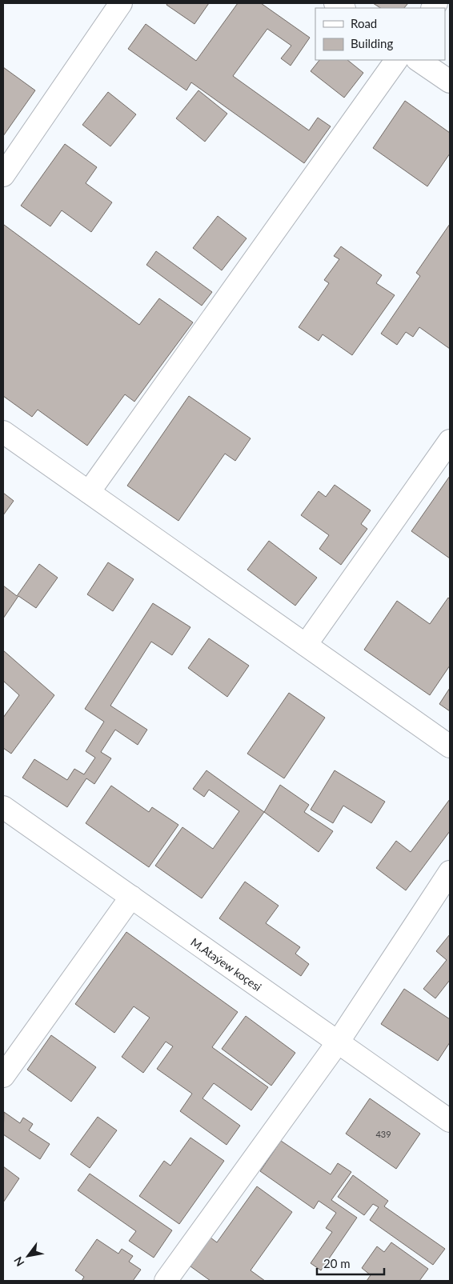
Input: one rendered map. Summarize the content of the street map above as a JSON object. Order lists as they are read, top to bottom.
{
  "streets": {
    "street": ["M.Ataýew koçesi"]
  },
  "house_numbers": ["439"],
  "legend": ["Road", "Building"],
  "scale_bar": "20 m",
  "north": "bottom left"
}
